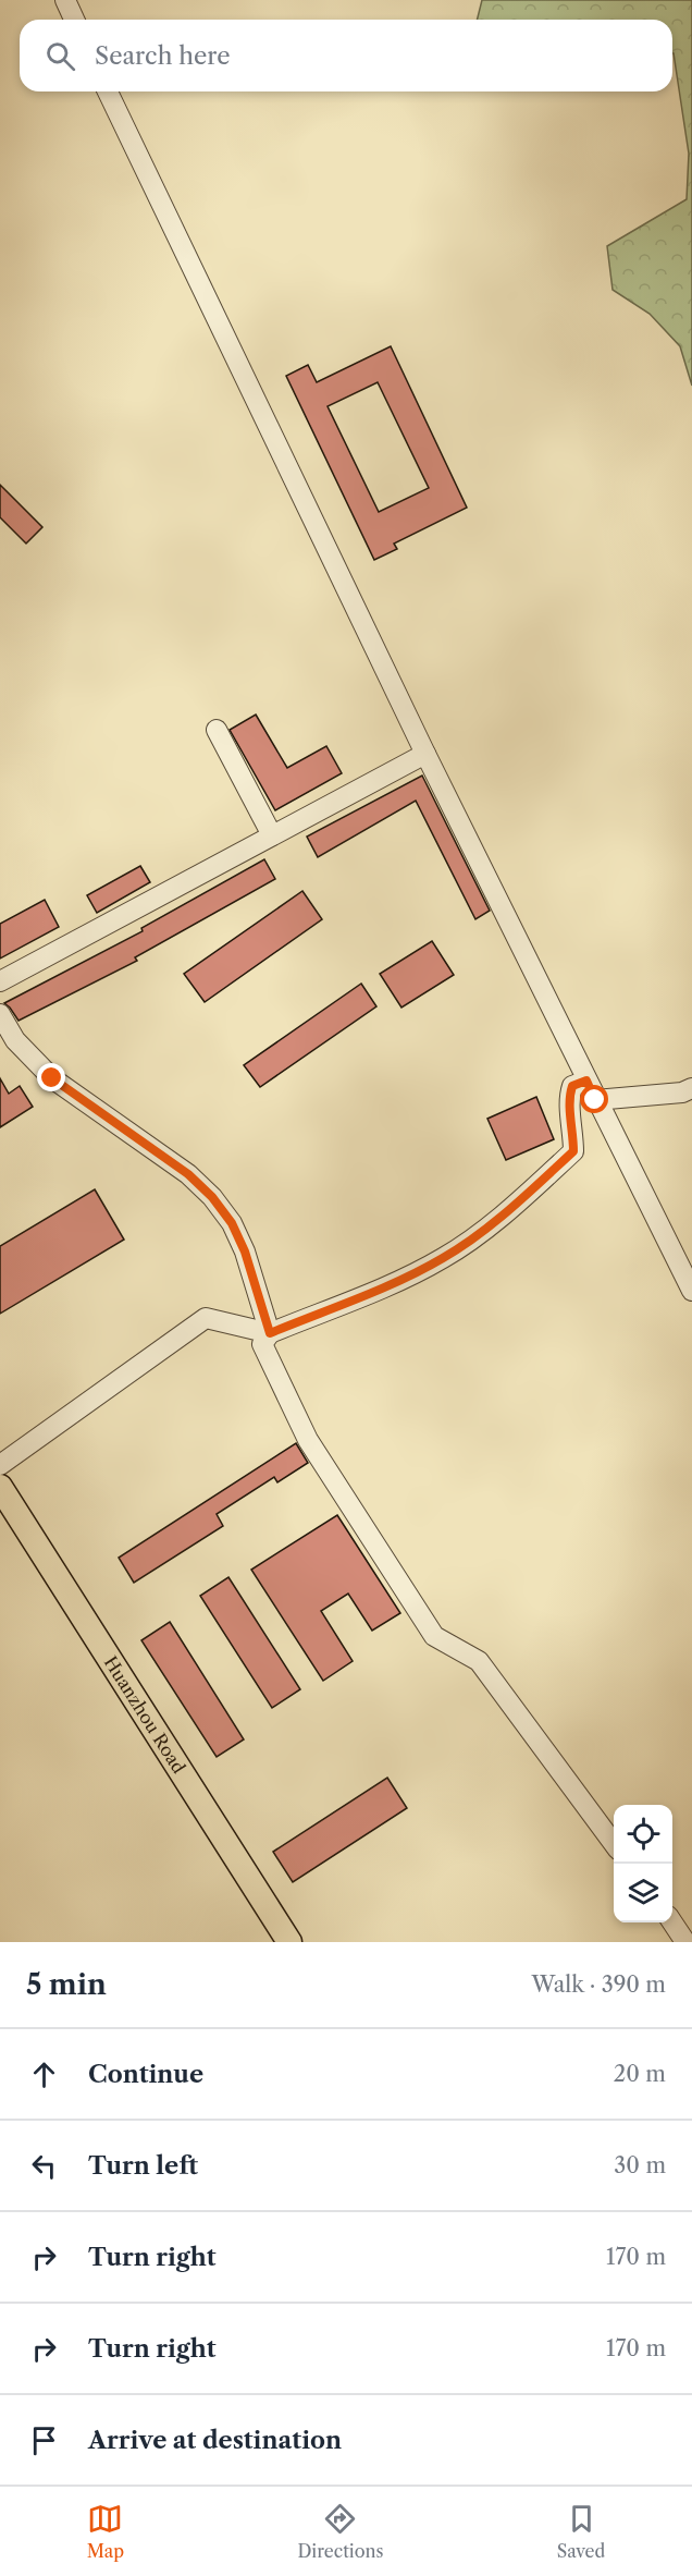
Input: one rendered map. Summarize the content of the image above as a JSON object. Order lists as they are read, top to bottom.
{
  "streets": {
    "main road": ["Huanzhou Road"]
  },
  "page": {
    "search": "Search here",
    "heading": ["5 min", "Walk · 390 m"],
    "list": [
      ["Continue", "20 m"],
      ["Turn left", "30 m"],
      ["Turn right", "170 m"],
      ["Turn right", "170 m"],
      "Arrive at destination"
    ],
    "nav": ["Map", "Directions", "Saved"]
  }
}
